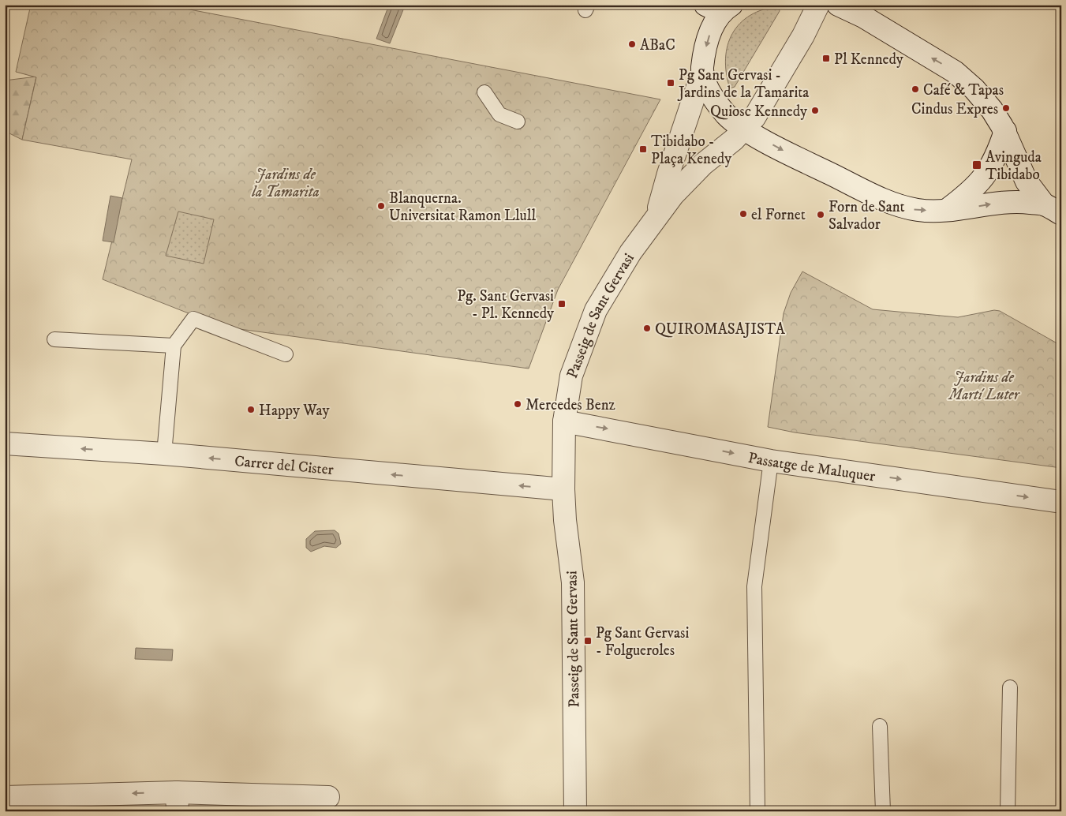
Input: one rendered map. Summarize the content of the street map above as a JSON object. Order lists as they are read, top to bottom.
{
  "streets": {
    "street": ["Passeig de Sant Gervasi", "Carrer del Cister", "Passatge de Maluquer"]
  },
  "crossings": [
    ["Passeig de Sant Gervasi", "Carrer del Cister"],
    ["Passeig de Sant Gervasi", "Passatge de Maluquer"]
  ],
  "one_way": ["Carrer del Cister", "Passatge de Maluquer"],
  "parks": ["Jardins de la Tamarita", "Jardins de Martí Luter"],
  "places": {
    "other": [
      "ABaC",
      "Café & Tapas",
      "Cindus Expres",
      "Quiosc Kennedy",
      "Blanquerna. Universitat Ramon Llull",
      "el Fornet",
      "Forn de Sant Salvador",
      "QUIROMASAJISTA",
      "Mercedes Benz",
      "Happy Way"
    ],
    "transit": [
      "Pl Kennedy",
      "Pg Sant Gervasi - Jardins de la Tamarita",
      "Tibidabo - Plaça Kenedy",
      "Avinguda Tibidabo",
      "Pg. Sant Gervasi - Pl. Kennedy",
      "Pg Sant Gervasi - Folgueroles"
    ]
  }
}
